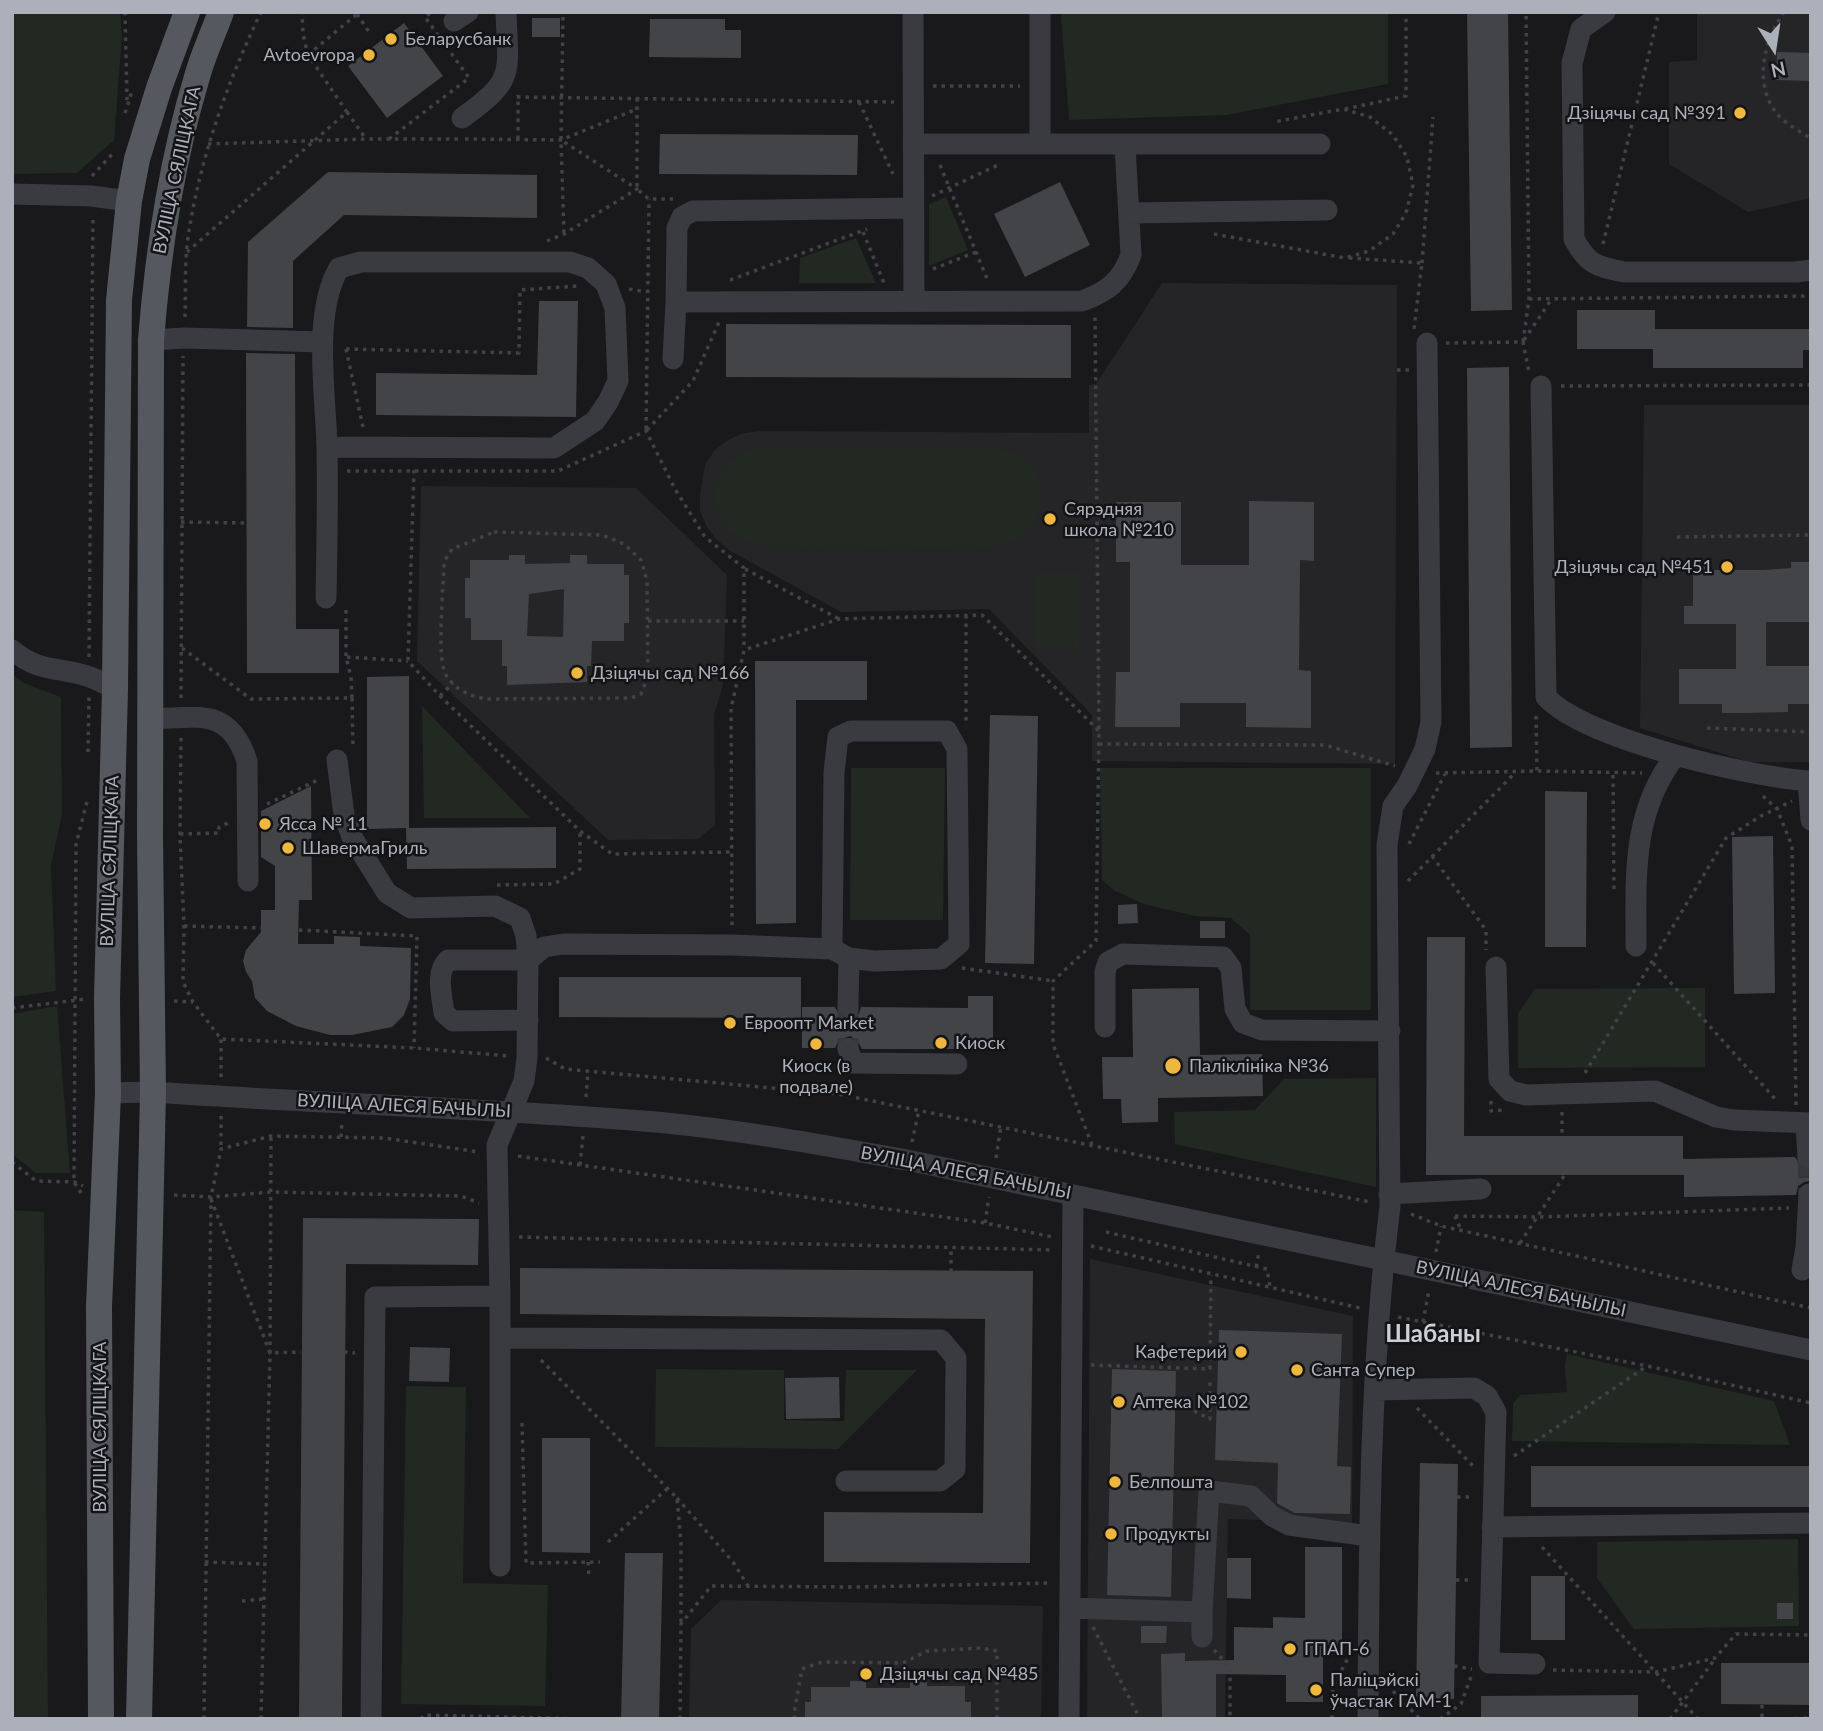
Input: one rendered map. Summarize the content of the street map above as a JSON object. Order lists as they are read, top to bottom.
{
  "streets": {
    "main road": ["ВУЛІЦА СЯЛІЦКАГА"],
    "street": ["ВУЛІЦА АЛЕСЯ БАЧЫЛЫ"]
  },
  "crossings": [
    ["ВУЛІЦА СЯЛІЦКАГА", "ВУЛІЦА АЛЕСЯ БАЧЫЛЫ"]
  ],
  "districts": ["Шабаны"],
  "places": [
    "Беларусбанк",
    "Avtoevropa",
    "Дзіцячы сад №391",
    "Сярэдняя школа №210",
    "Дзіцячы сад №451",
    "Дзіцячы сад №166",
    "Ясса № 11",
    "ШавермаГриль",
    "Евроопт Market",
    "Киоск",
    "Киоск (в подвале)",
    "Паліклініка №36",
    "Кафетерий",
    "Санта Супер",
    "Аптека №102",
    "Белпошта",
    "Продукты",
    "ГПАП-6",
    "Дзіцячы сад №485",
    "Паліцэйскі ўчастак ГАМ-1"
  ],
  "north": "bottom"
}
